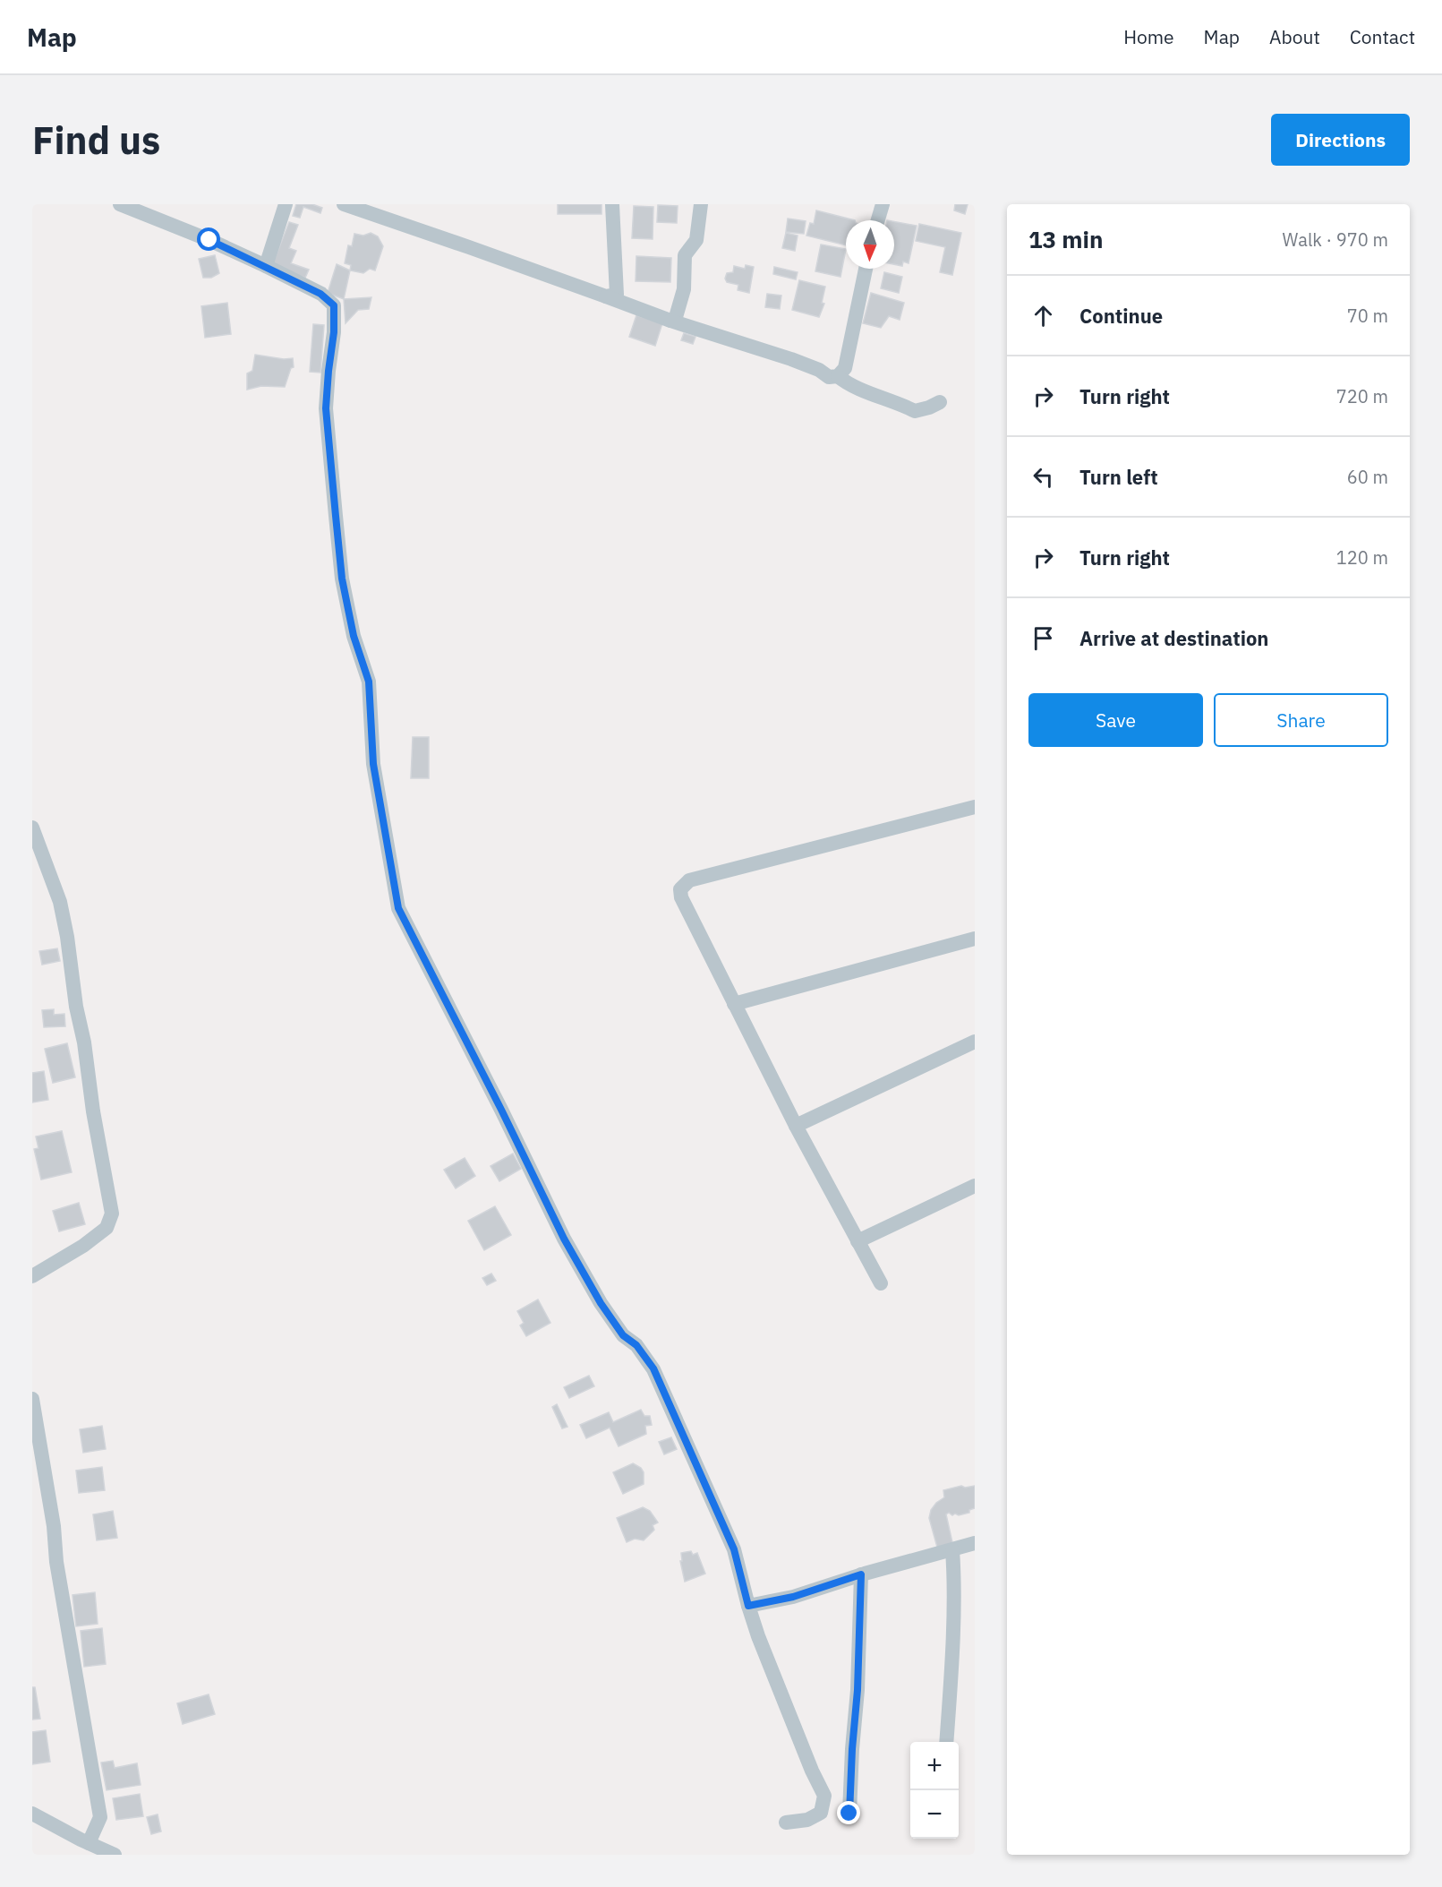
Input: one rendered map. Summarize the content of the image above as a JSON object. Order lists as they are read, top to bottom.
{
  "north": "bottom",
  "page": {
    "header": "Map",
    "nav": [
      "Home",
      "Map",
      "About",
      "Contact"
    ],
    "buttons": [
      "Directions",
      ["Save", "Share"]
    ],
    "title": "Find us",
    "heading": ["13 min", "Walk · 970 m"],
    "list": [
      ["Continue", "70 m"],
      ["Turn right", "720 m"],
      ["Turn left", "60 m"],
      ["Turn right", "120 m"],
      "Arrive at destination"
    ],
    "map_buttons": ["+", "−"]
  }
}
